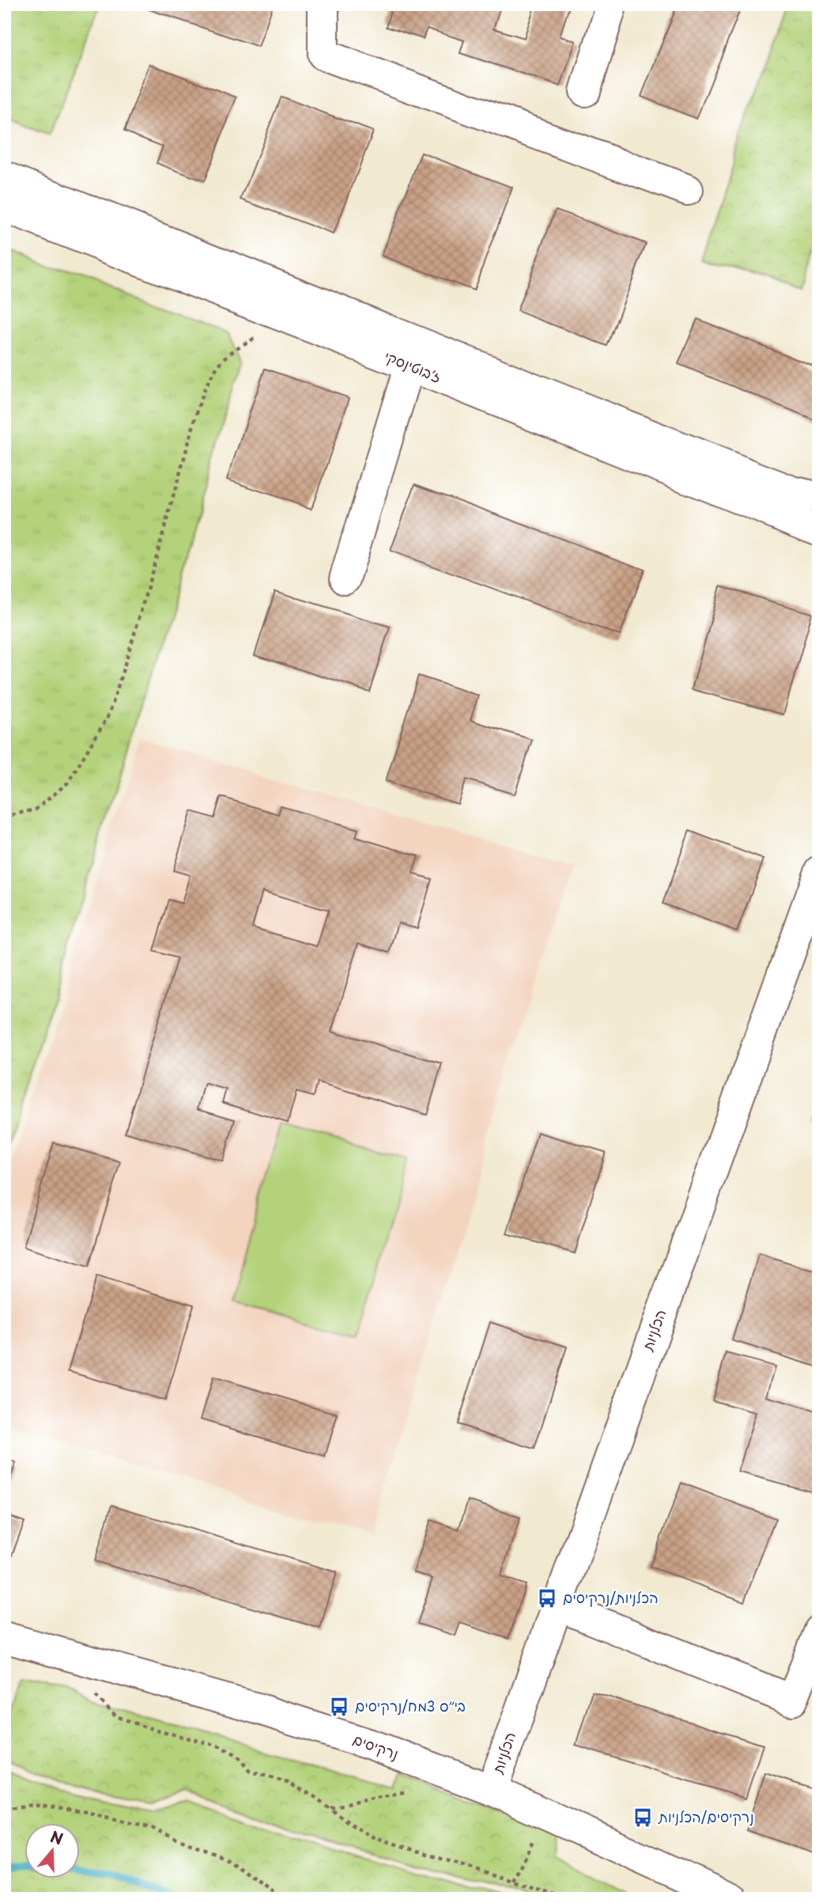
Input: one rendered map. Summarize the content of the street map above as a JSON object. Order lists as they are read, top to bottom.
{
  "streets": {
    "street": ["ז׳בוטינסקי", "הכלניות", "נרקיסים"]
  },
  "crossings": [
    ["הכלניות", "נרקיסים"]
  ],
  "places": {
    "bus stop": ["הכלניות/נרקיסים", "בי״ס צמח/נרקיסים", "נרקיסים/הכלניות"]
  },
  "north": "top"
}
